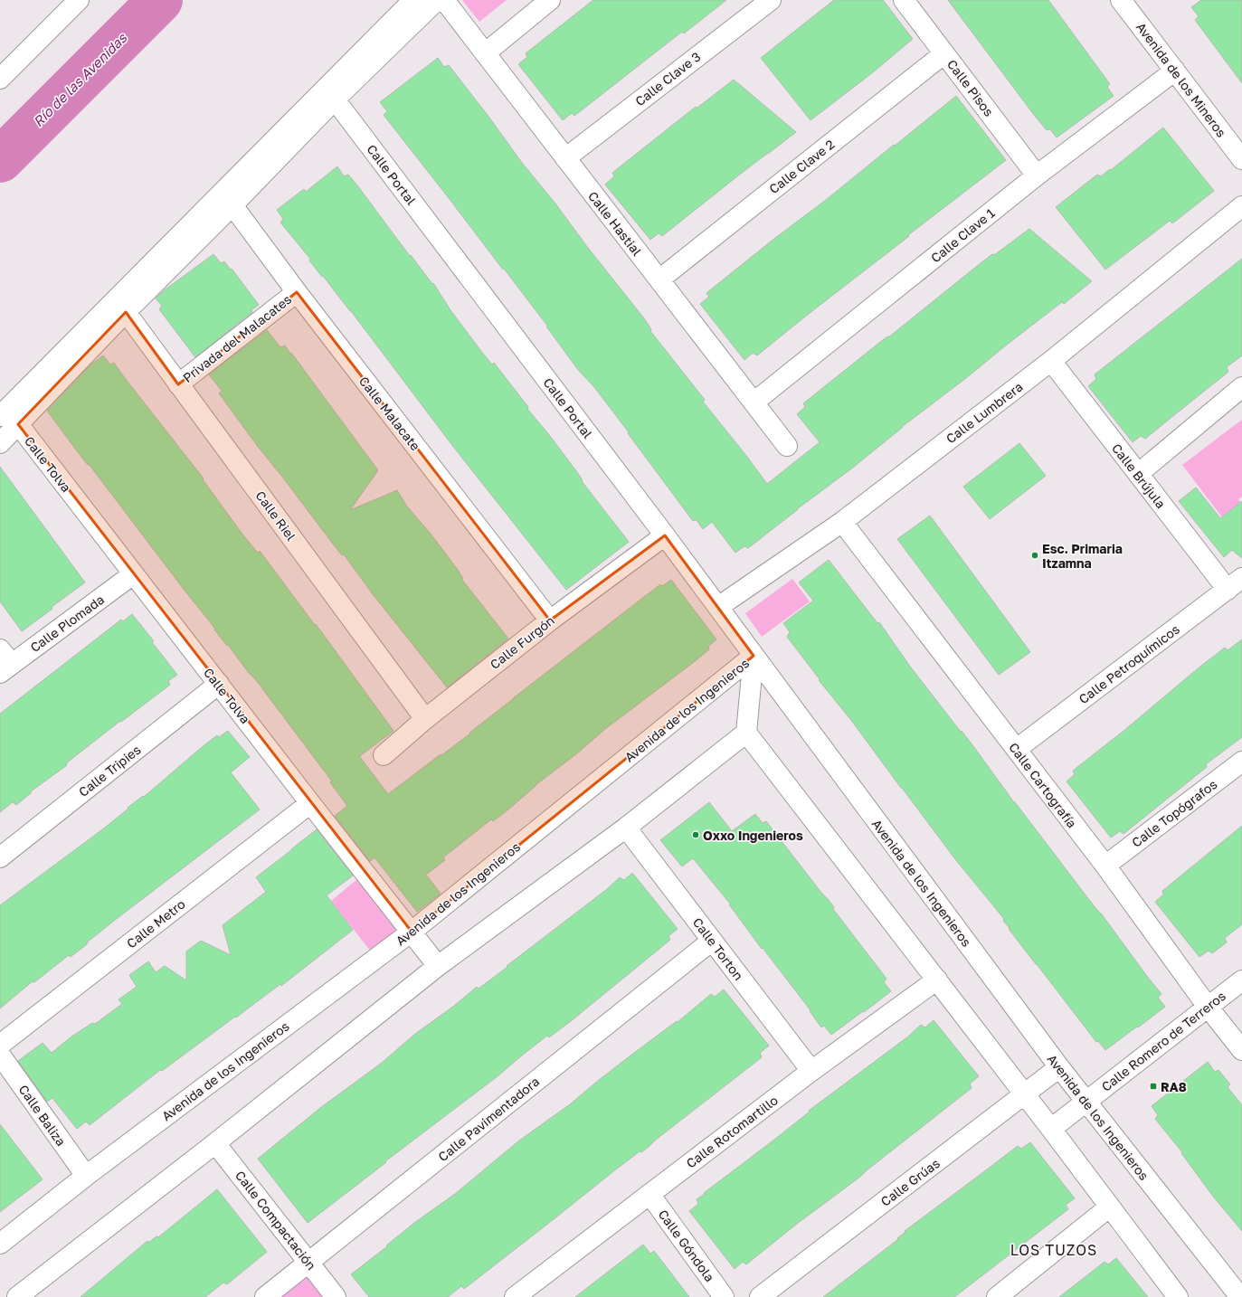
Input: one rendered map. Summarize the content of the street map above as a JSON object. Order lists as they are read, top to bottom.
{
  "streets": {
    "street": [
      "Calle Clave 3",
      "Avenida de los Mineros",
      "Calle Pisos",
      "Calle Clave 2",
      "Calle Portal",
      "Calle Hastial",
      "Calle Clave 1",
      "Privada del Malacates",
      "Calle Lumbrera",
      "Calle Malacate",
      "Calle Tolva",
      "Calle Brújula",
      "Calle Riel",
      "Calle Plomada",
      "Calle Furgón",
      "Calle Petroquímicos",
      "Avenida de los Ingenieros",
      "Calle Tripies",
      "Calle Cartografía",
      "Calle Topógrafos",
      "Calle Metro",
      "Calle Torton",
      "Calle Romero de Terreros",
      "Calle Baliza",
      "Calle Pavimentadora",
      "Calle Rotomartillo",
      "Calle Grúas",
      "Calle Compactación",
      "Calle Góndola"
    ]
  },
  "crossings": [
    ["Calle Clave 3", "Calle Hastial"],
    ["Avenida de los Mineros", "Calle Clave 1"],
    ["Calle Pisos", "Calle Clave 2"],
    ["Calle Pisos", "Calle Clave 1"],
    ["Calle Clave 2", "Calle Hastial"],
    ["Calle Portal", "Calle Lumbrera"],
    ["Calle Portal", "Calle Furgón"],
    ["Calle Portal", "Avenida de los Ingenieros"],
    ["Calle Hastial", "Calle Clave 1"],
    ["Privada del Malacates", "Calle Malacate"],
    ["Privada del Malacates", "Calle Riel"],
    ["Calle Lumbrera", "Calle Brújula"],
    ["Calle Lumbrera", "Calle Cartografía"],
    ["Calle Malacate", "Calle Furgón"],
    ["Calle Tolva", "Calle Plomada"],
    ["Calle Tolva", "Avenida de los Ingenieros"],
    ["Calle Tolva", "Calle Tripies"],
    ["Calle Tolva", "Calle Metro"],
    ["Calle Brújula", "Calle Petroquímicos"],
    ["Calle Riel", "Calle Furgón"],
    ["Calle Petroquímicos", "Calle Cartografía"],
    ["Avenida de los Ingenieros", "Calle Romero de Terreros"],
    ["Avenida de los Ingenieros", "Calle Baliza"],
    ["Avenida de los Ingenieros", "Calle Grúas"],
    ["Calle Cartografía", "Calle Topógrafos"],
    ["Calle Cartografía", "Calle Romero de Terreros"],
    ["Calle Torton", "Calle Pavimentadora"],
    ["Calle Torton", "Calle Rotomartillo"],
    ["Calle Pavimentadora", "Calle Compactación"],
    ["Calle Rotomartillo", "Calle Góndola"]
  ],
  "districts": ["LOS TUZOS"],
  "water": ["Río de las Avenidas"],
  "places": {
    "other": ["Esc. Primaria Itzamna", "Oxxo Ingenieros"],
    "transit": ["RA8"]
  }
}
